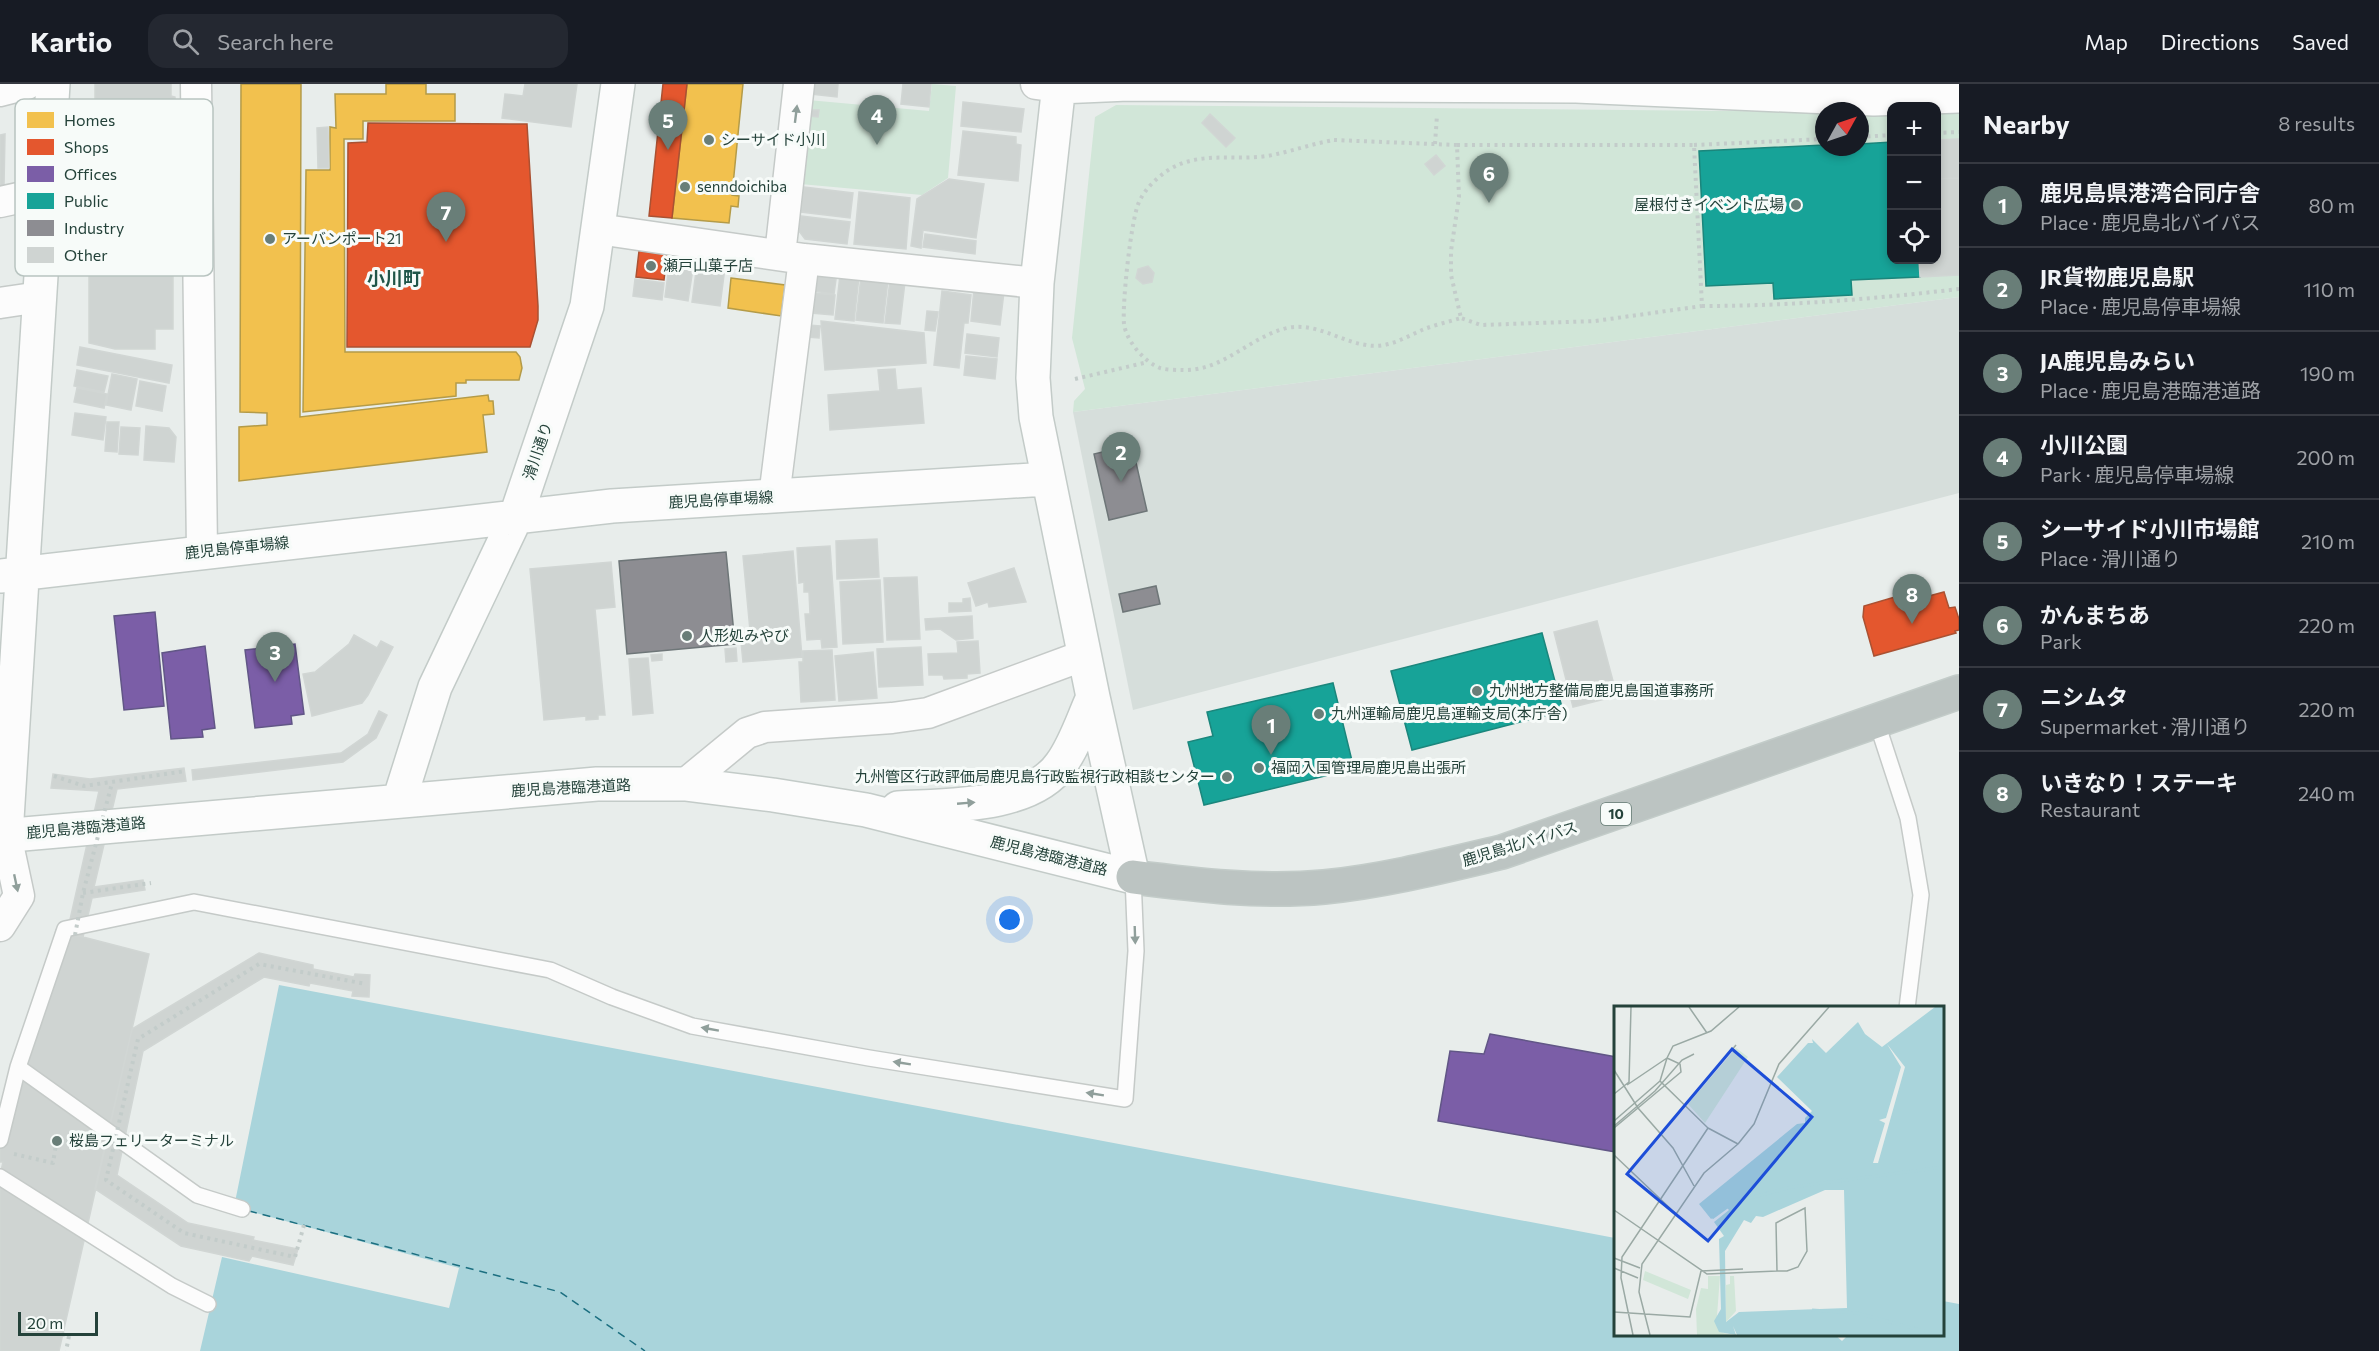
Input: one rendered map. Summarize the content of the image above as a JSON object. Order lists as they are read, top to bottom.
{
  "streets": {
    "highway": ["10", "鹿児島北バイパス"],
    "street": ["滑川通り", "鹿児島停車場線", "鹿児島港臨港道路"]
  },
  "crossings": [
    ["滑川通り", "鹿児島停車場線"],
    ["滑川通り", "鹿児島港臨港道路"],
    ["鹿児島港臨港道路", "鹿児島北バイパス"]
  ],
  "districts": ["小川町"],
  "places": [
    "シーサイド小川",
    "senndoichiba",
    "屋根付きイベント広場",
    "アーバンポート21",
    "瀬戸山菓子店",
    "人形処みやび",
    "九州地方整備局鹿児島国道事務所",
    "九州運輸局鹿児島運輸支局(本庁舎)",
    "福岡入国管理局鹿児島出張所",
    "九州管区行政評価局鹿児島行政監視行政相談センター",
    "桜島フェリーターミナル"
  ],
  "legend": [
    "Homes",
    "Shops",
    "Offices",
    "Public",
    "Industry",
    "Other"
  ],
  "scale_bar": "20 m",
  "north": "top right",
  "page": {
    "header": "Kartio",
    "search": "Search here",
    "nav": ["Map", "Directions", "Saved"],
    "heading": ["Nearby", "8 results"],
    "pins": [
      "4",
      "5",
      "6",
      "7",
      "2",
      "8",
      "3",
      "1"
    ],
    "map_buttons": ["+", "−"],
    "list": [
      {
        "mark": "1",
        "name": "鹿児島県港湾合同庁舎",
        "note": "Place · 鹿児島北バイパス",
        "value": "80 m"
      },
      {
        "mark": "2",
        "name": "JR貨物鹿児島駅",
        "note": "Place · 鹿児島停車場線",
        "value": "110 m"
      },
      {
        "mark": "3",
        "name": "JA鹿児島みらい",
        "note": "Place · 鹿児島港臨港道路",
        "value": "190 m"
      },
      {
        "mark": "4",
        "name": "小川公園",
        "note": "Park · 鹿児島停車場線",
        "value": "200 m"
      },
      {
        "mark": "5",
        "name": "シーサイド小川市場館",
        "note": "Place · 滑川通り",
        "value": "210 m"
      },
      {
        "mark": "6",
        "name": "かんまちあ",
        "note": "Park",
        "value": "220 m"
      },
      {
        "mark": "7",
        "name": "ニシムタ",
        "note": "Supermarket · 滑川通り",
        "value": "220 m"
      },
      {
        "mark": "8",
        "name": "いきなり！ステーキ",
        "note": "Restaurant",
        "value": "240 m"
      }
    ],
    "scale": "20 m"
  }
}
